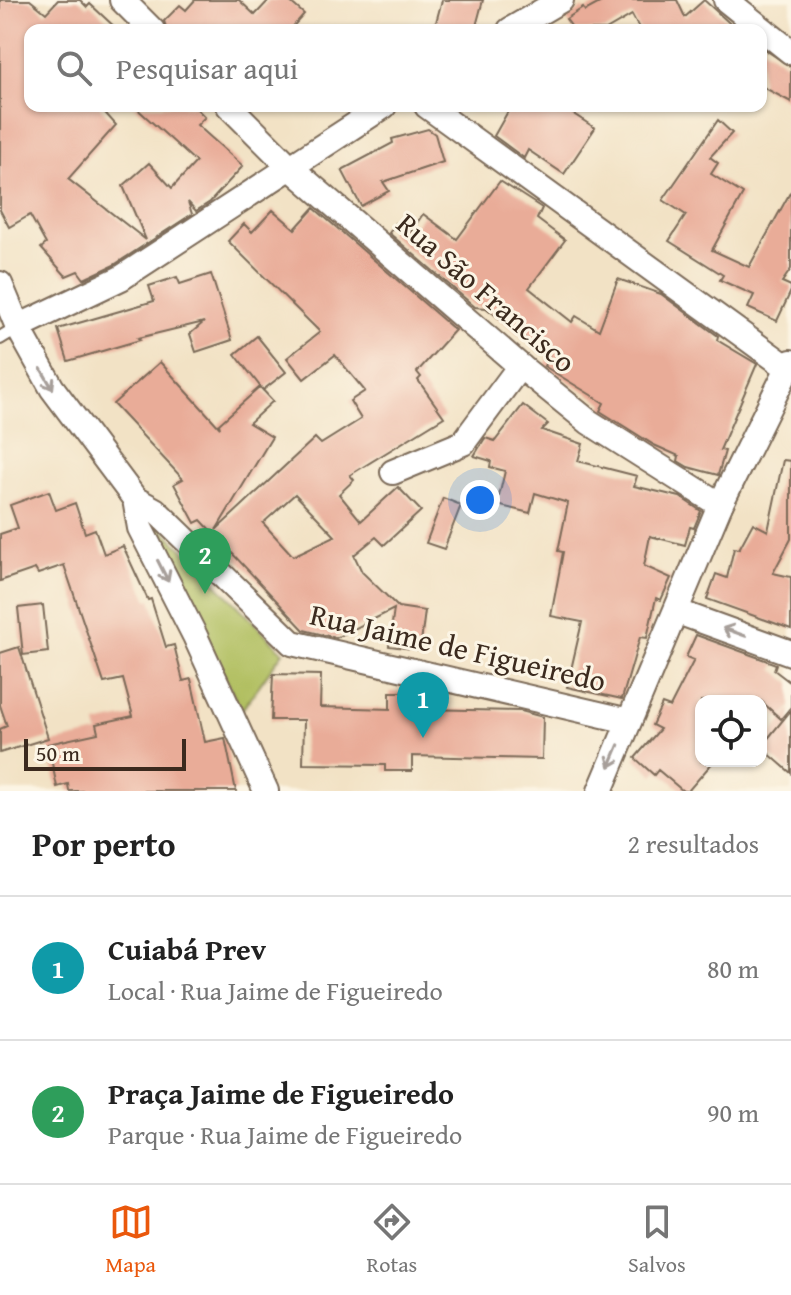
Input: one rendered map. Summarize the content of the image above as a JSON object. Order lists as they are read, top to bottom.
{
  "streets": {
    "street": ["Rua São Francisco", "Rua Jaime de Figueiredo"]
  },
  "scale_bar": "50 m",
  "page": {
    "search": "Pesquisar aqui",
    "pins": ["2", "1"],
    "scale": "50 m",
    "heading": ["Por perto", "2 resultados"],
    "list": [
      {
        "mark": "1",
        "name": "Cuiabá Prev",
        "note": "Local · Rua Jaime de Figueiredo",
        "value": "80 m"
      },
      {
        "mark": "2",
        "name": "Praça Jaime de Figueiredo",
        "note": "Parque · Rua Jaime de Figueiredo",
        "value": "90 m"
      }
    ],
    "nav": ["Mapa", "Rotas", "Salvos"]
  }
}
